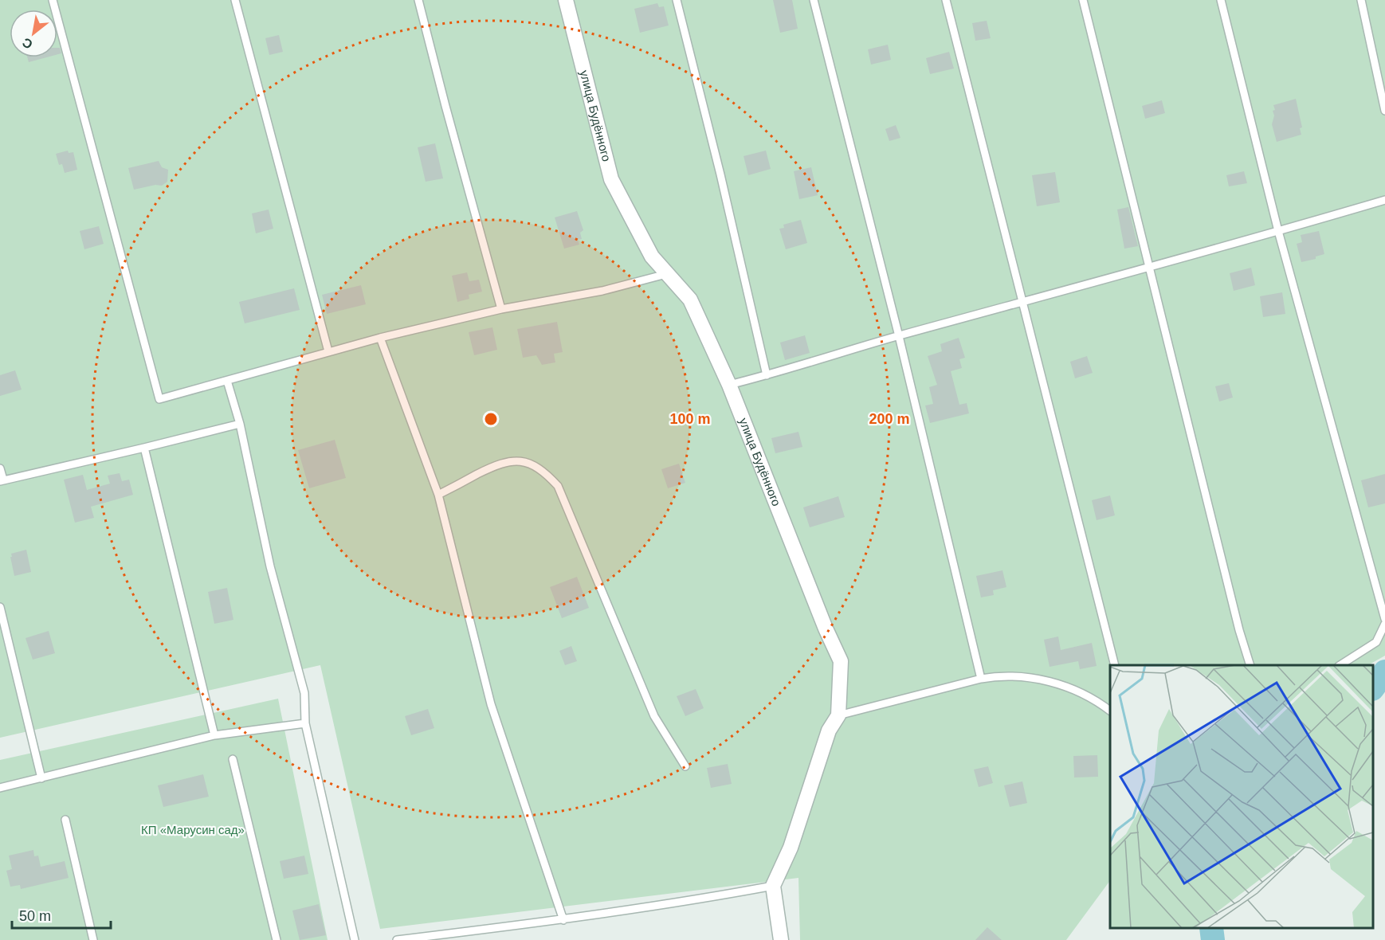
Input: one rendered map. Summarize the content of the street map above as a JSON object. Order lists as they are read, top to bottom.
{
  "streets": {
    "street": ["улица Будённого"]
  },
  "parks": ["КП «Марусин сад»"],
  "scale_bar": "50 m",
  "north": "bottom left",
  "rings": ["100 m", "200 m"]
}
